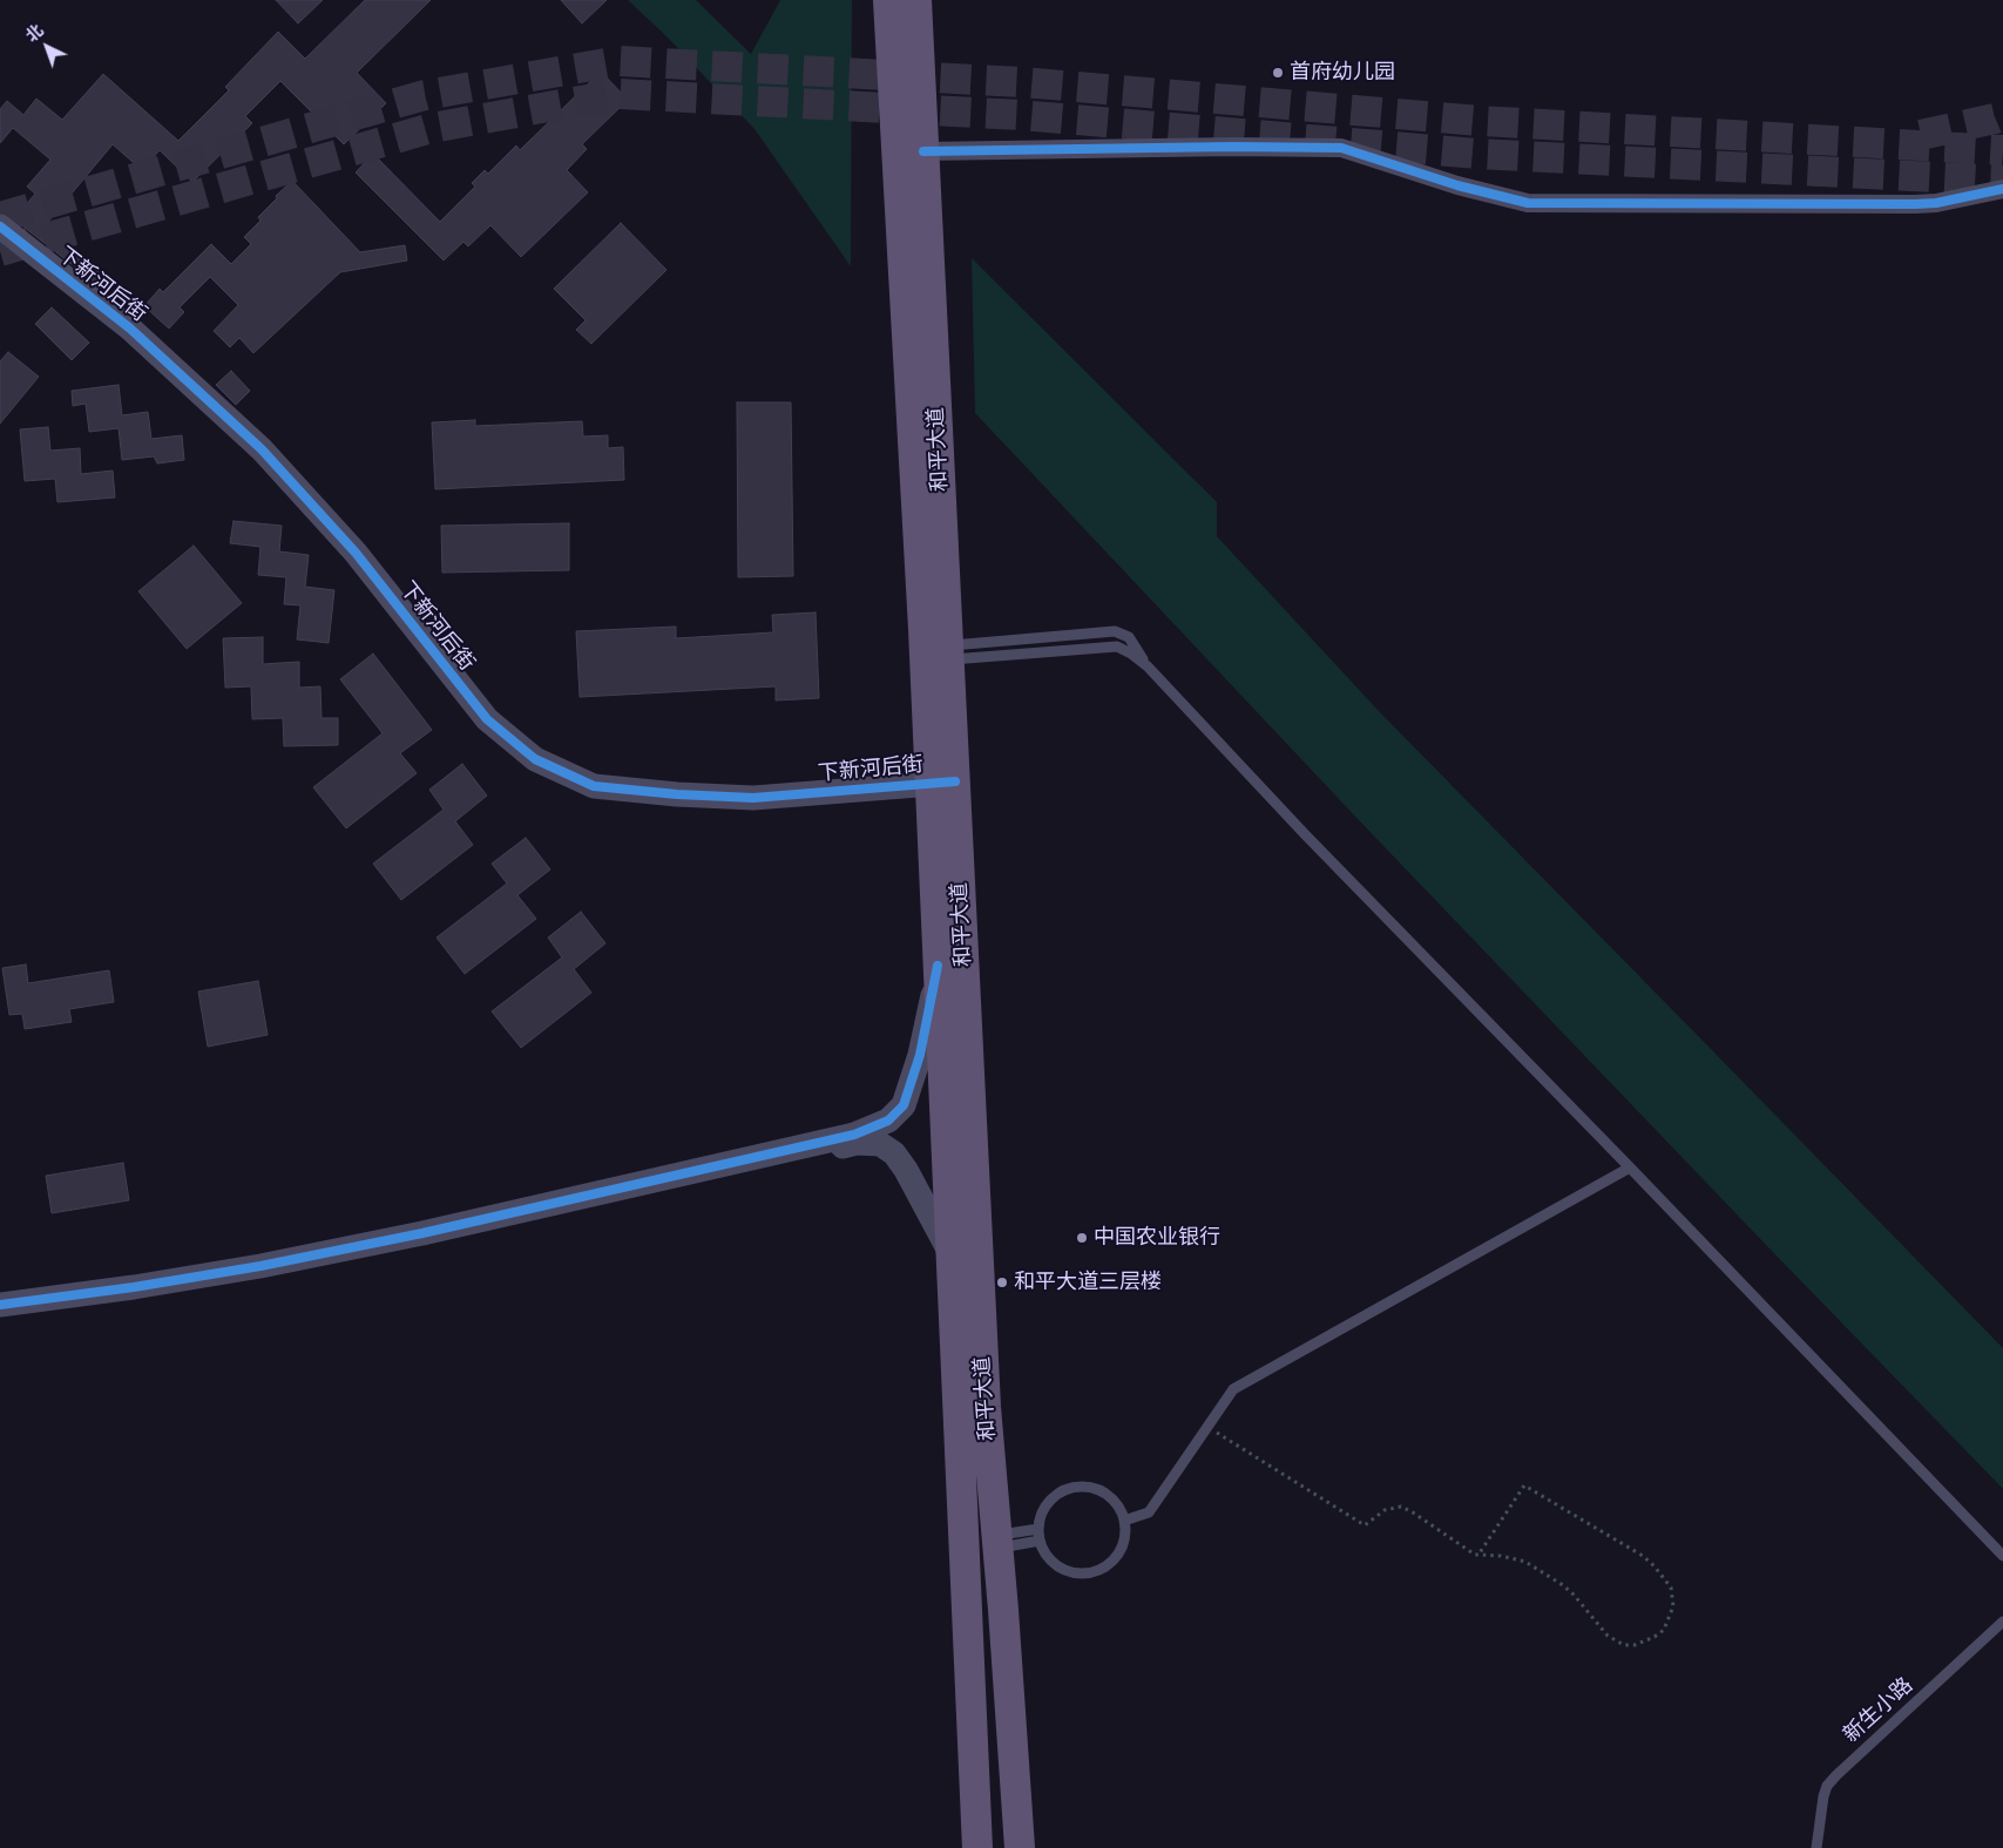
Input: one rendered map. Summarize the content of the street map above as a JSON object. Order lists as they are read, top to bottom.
{
  "streets": {
    "main road": ["和平大道"],
    "street": ["下新河后街"],
    "lane": ["新生小路"]
  },
  "crossings": [
    ["下新河后街", "和平大道"]
  ],
  "places": ["首府幼儿园", "中国农业银行", "和平大道三层楼"],
  "north": "top left"
}
